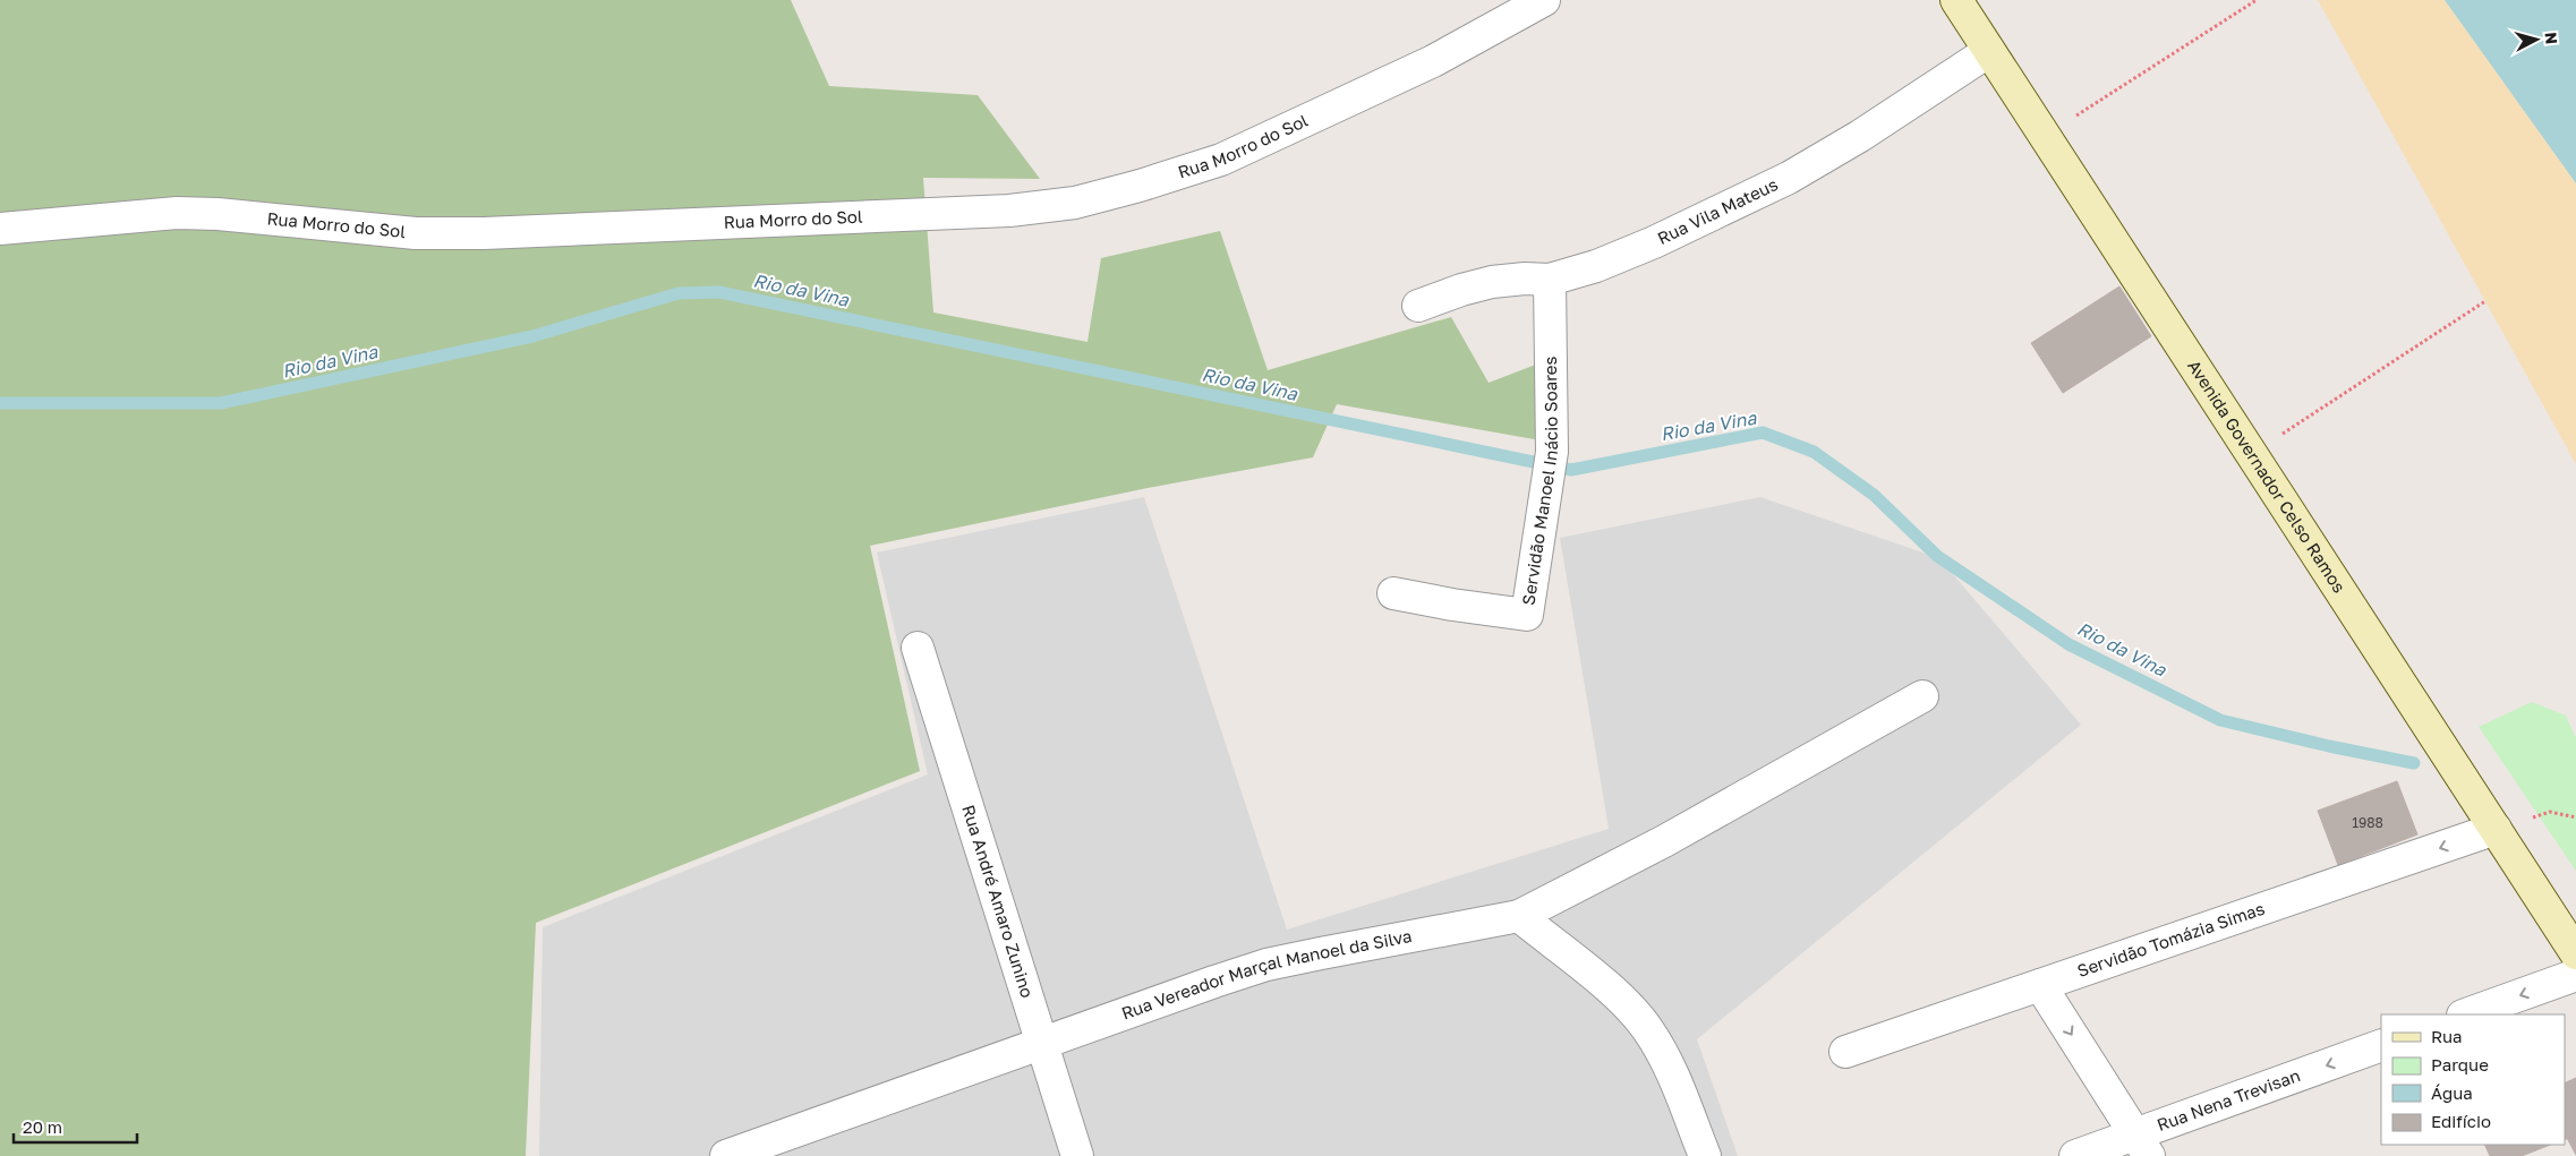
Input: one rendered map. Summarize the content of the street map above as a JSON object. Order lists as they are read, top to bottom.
{
  "streets": {
    "main road": ["Avenida Governador Celso Ramos"],
    "street": [
      "Rua Morro do Sol",
      "Rua Vila Mateus",
      "Servidão Manoel Inácio Soares",
      "Rua André Amaro Zunino",
      "Servidão Tomázia Simas",
      "Rua Vereador Marçal Manoel da Silva",
      "Rua Nena Trevisan"
    ]
  },
  "crossings": [
    ["Rua Vila Mateus", "Avenida Governador Celso Ramos"],
    ["Rua Vila Mateus", "Servidão Manoel Inácio Soares"],
    ["Avenida Governador Celso Ramos", "Servidão Tomázia Simas"],
    ["Rua André Amaro Zunino", "Rua Vereador Marçal Manoel da Silva"]
  ],
  "one_way": ["Servidão Tomázia Simas", "Rua Nena Trevisan"],
  "water": ["Rio da Vina"],
  "house_numbers": ["1988"],
  "legend": [
    "Rua",
    "Parque",
    "Água",
    "Edifício"
  ],
  "scale_bar": "20 m",
  "north": "right"
}
